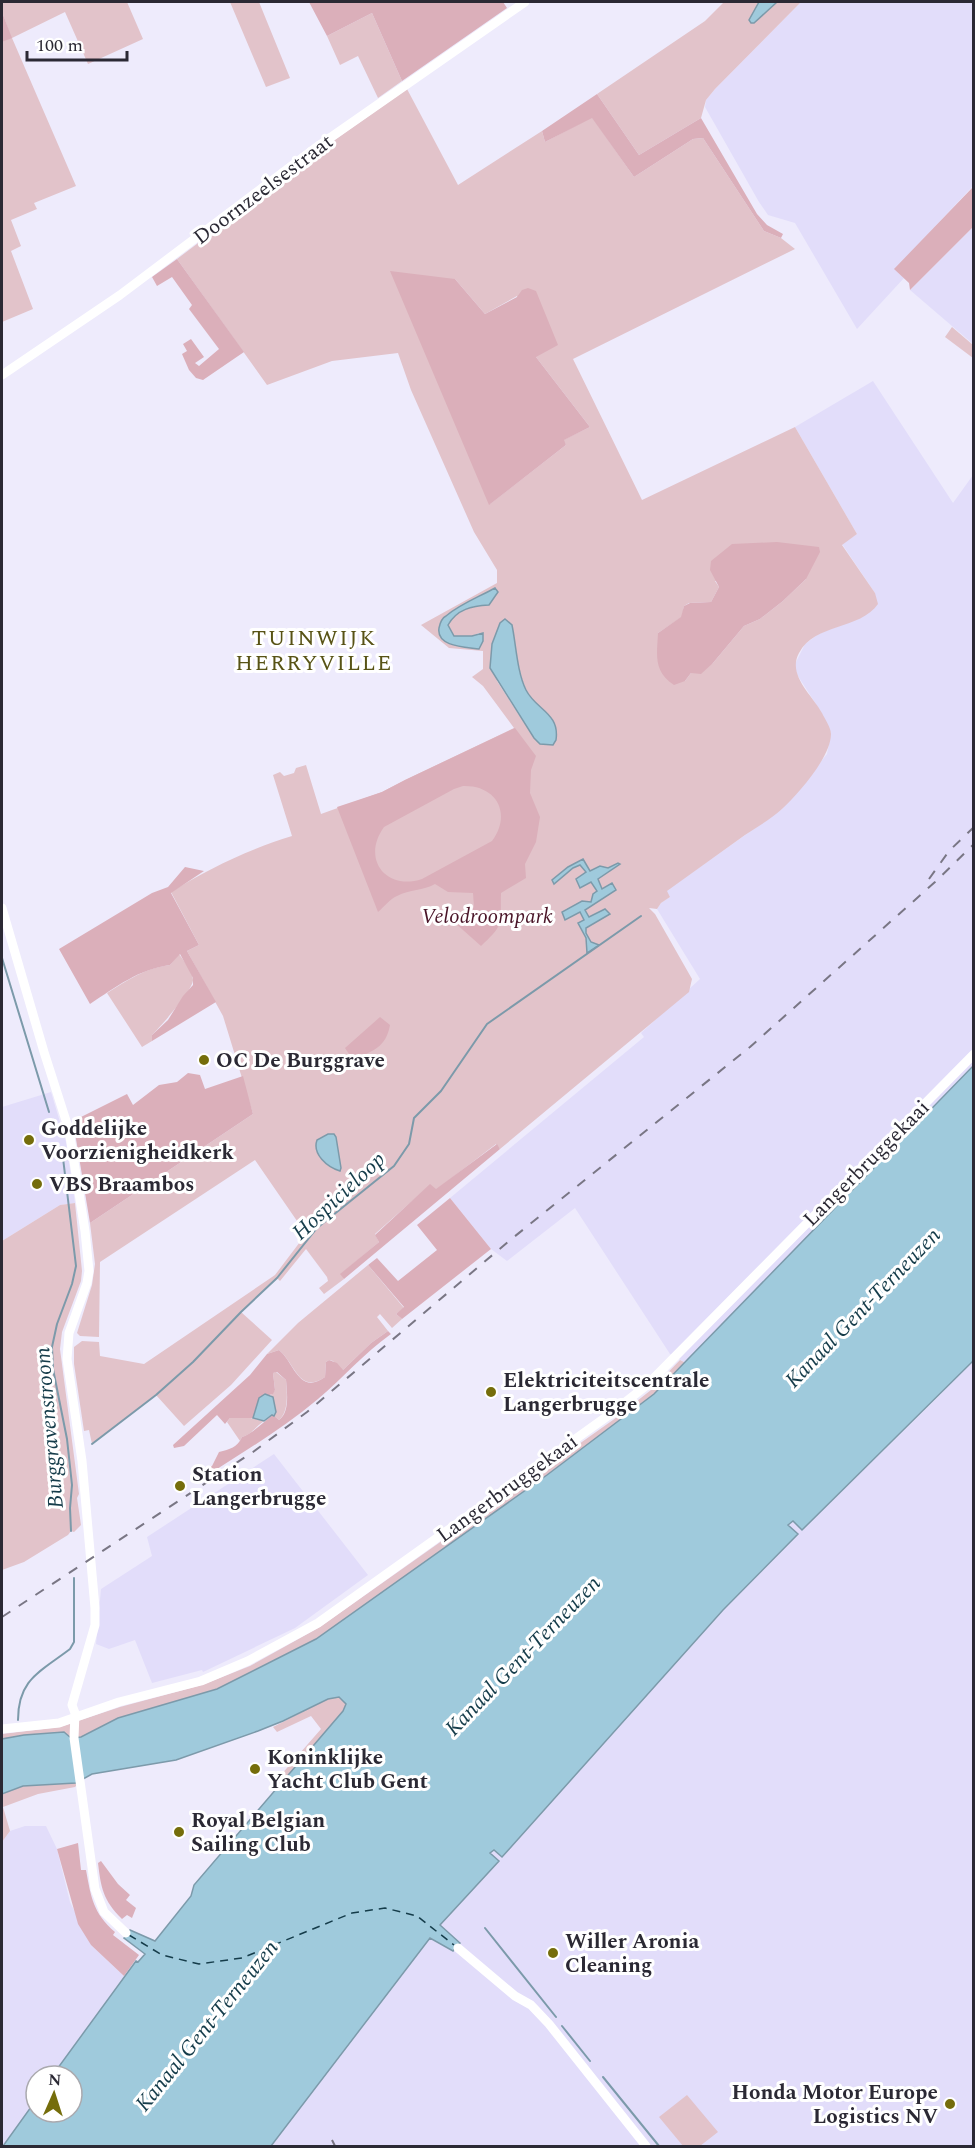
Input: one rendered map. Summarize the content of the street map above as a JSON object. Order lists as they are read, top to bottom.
{
  "streets": {
    "main road": ["Doornzeelsestraat", "Langerbruggekaai"]
  },
  "districts": ["TUINWIJK HERRYVILLE"],
  "water": ["Hospicieloop", "Kanaal Gent-Terneuzen", "Burggravenstroom"],
  "parks": ["Velodroompark"],
  "places": [
    "OC De Burggrave",
    "Goddelijke Voorzienigheidkerk",
    "VBS Braambos",
    "Elektriciteitscentrale Langerbrugge",
    "Station Langerbrugge",
    "Koninklijke Yacht Club Gent",
    "Royal Belgian Sailing Club",
    "Willer Aronia Cleaning",
    "Honda Motor Europe Logistics NV"
  ],
  "scale_bar": "100 m",
  "north": "top"
}
